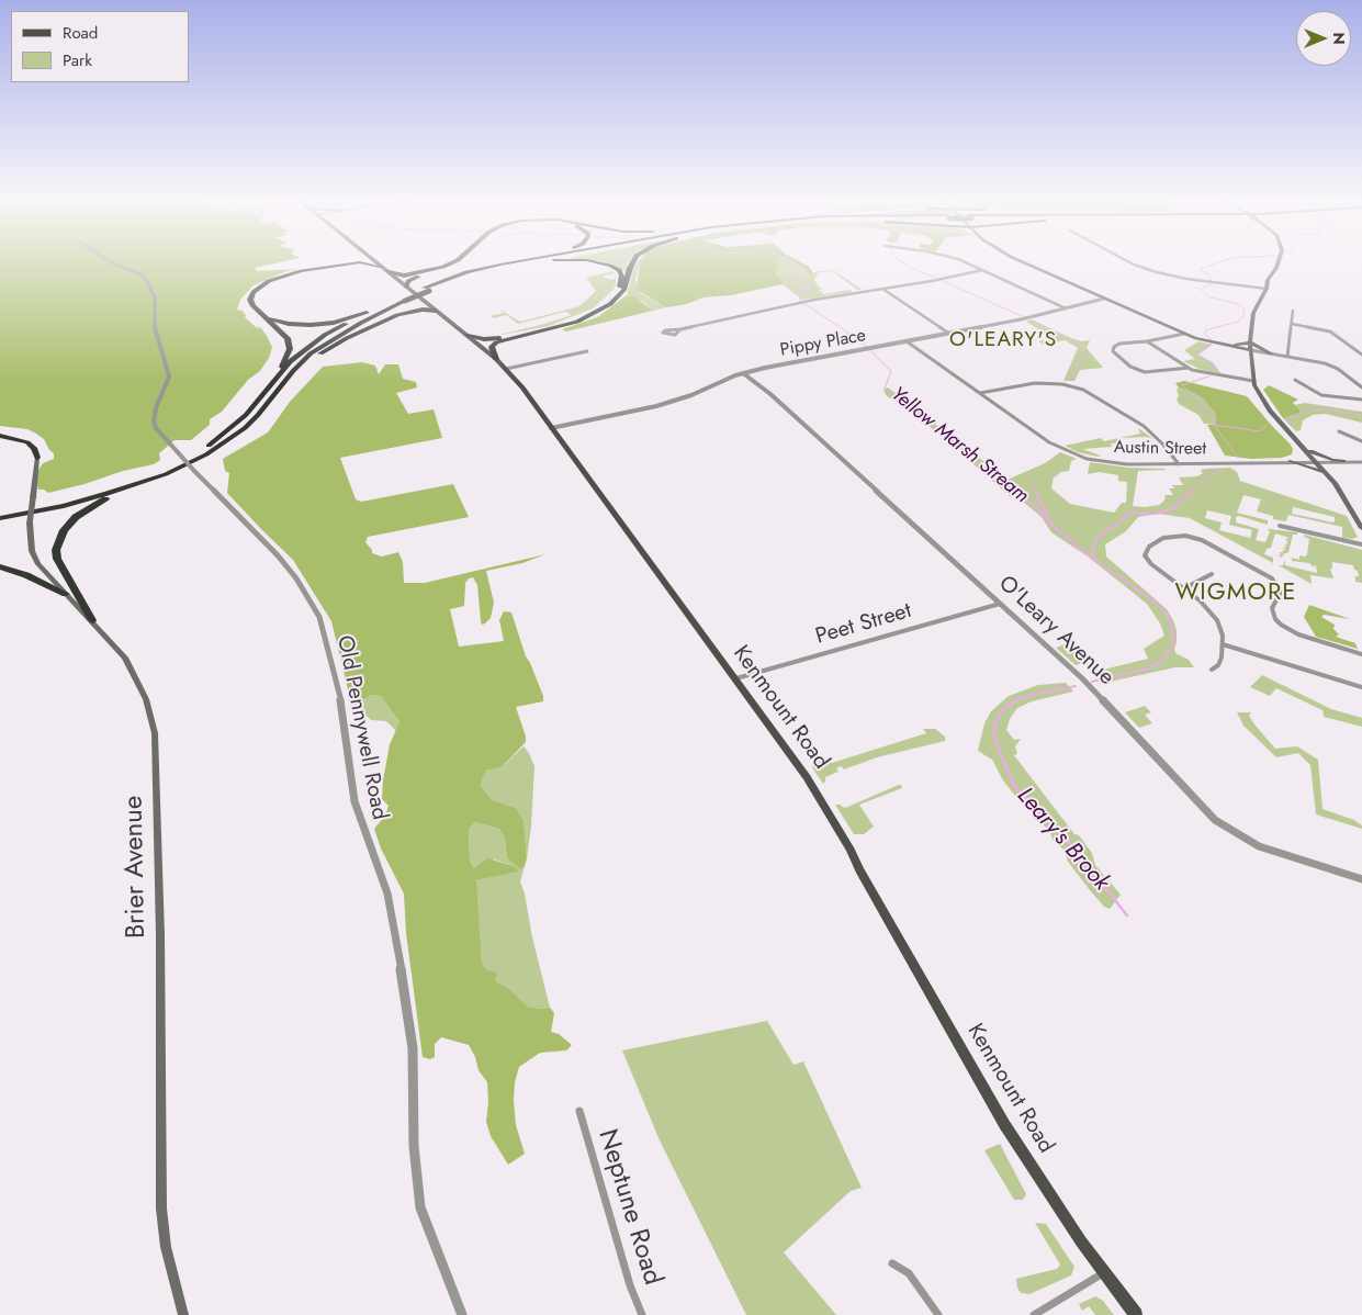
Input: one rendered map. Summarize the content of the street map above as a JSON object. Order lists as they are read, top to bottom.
{
  "streets": {
    "main road": ["Kenmount Road", "Brier Avenue"],
    "street": [
      "Pippy Place",
      "Austin Street",
      "Peet Street",
      "O'Leary Avenue",
      "Old Pennywell Road",
      "Neptune Road"
    ]
  },
  "crossings": [
    ["Pippy Place", "Austin Street"],
    ["Pippy Place", "O'Leary Avenue"],
    ["Pippy Place", "Kenmount Road"],
    ["Peet Street", "O'Leary Avenue"],
    ["Peet Street", "Kenmount Road"]
  ],
  "districts": ["O'LEARY'S", "WIGMORE"],
  "water": ["Yellow Marsh Stream", "Leary's Brook"],
  "legend": ["Road", "Park"],
  "north": "right"
}
